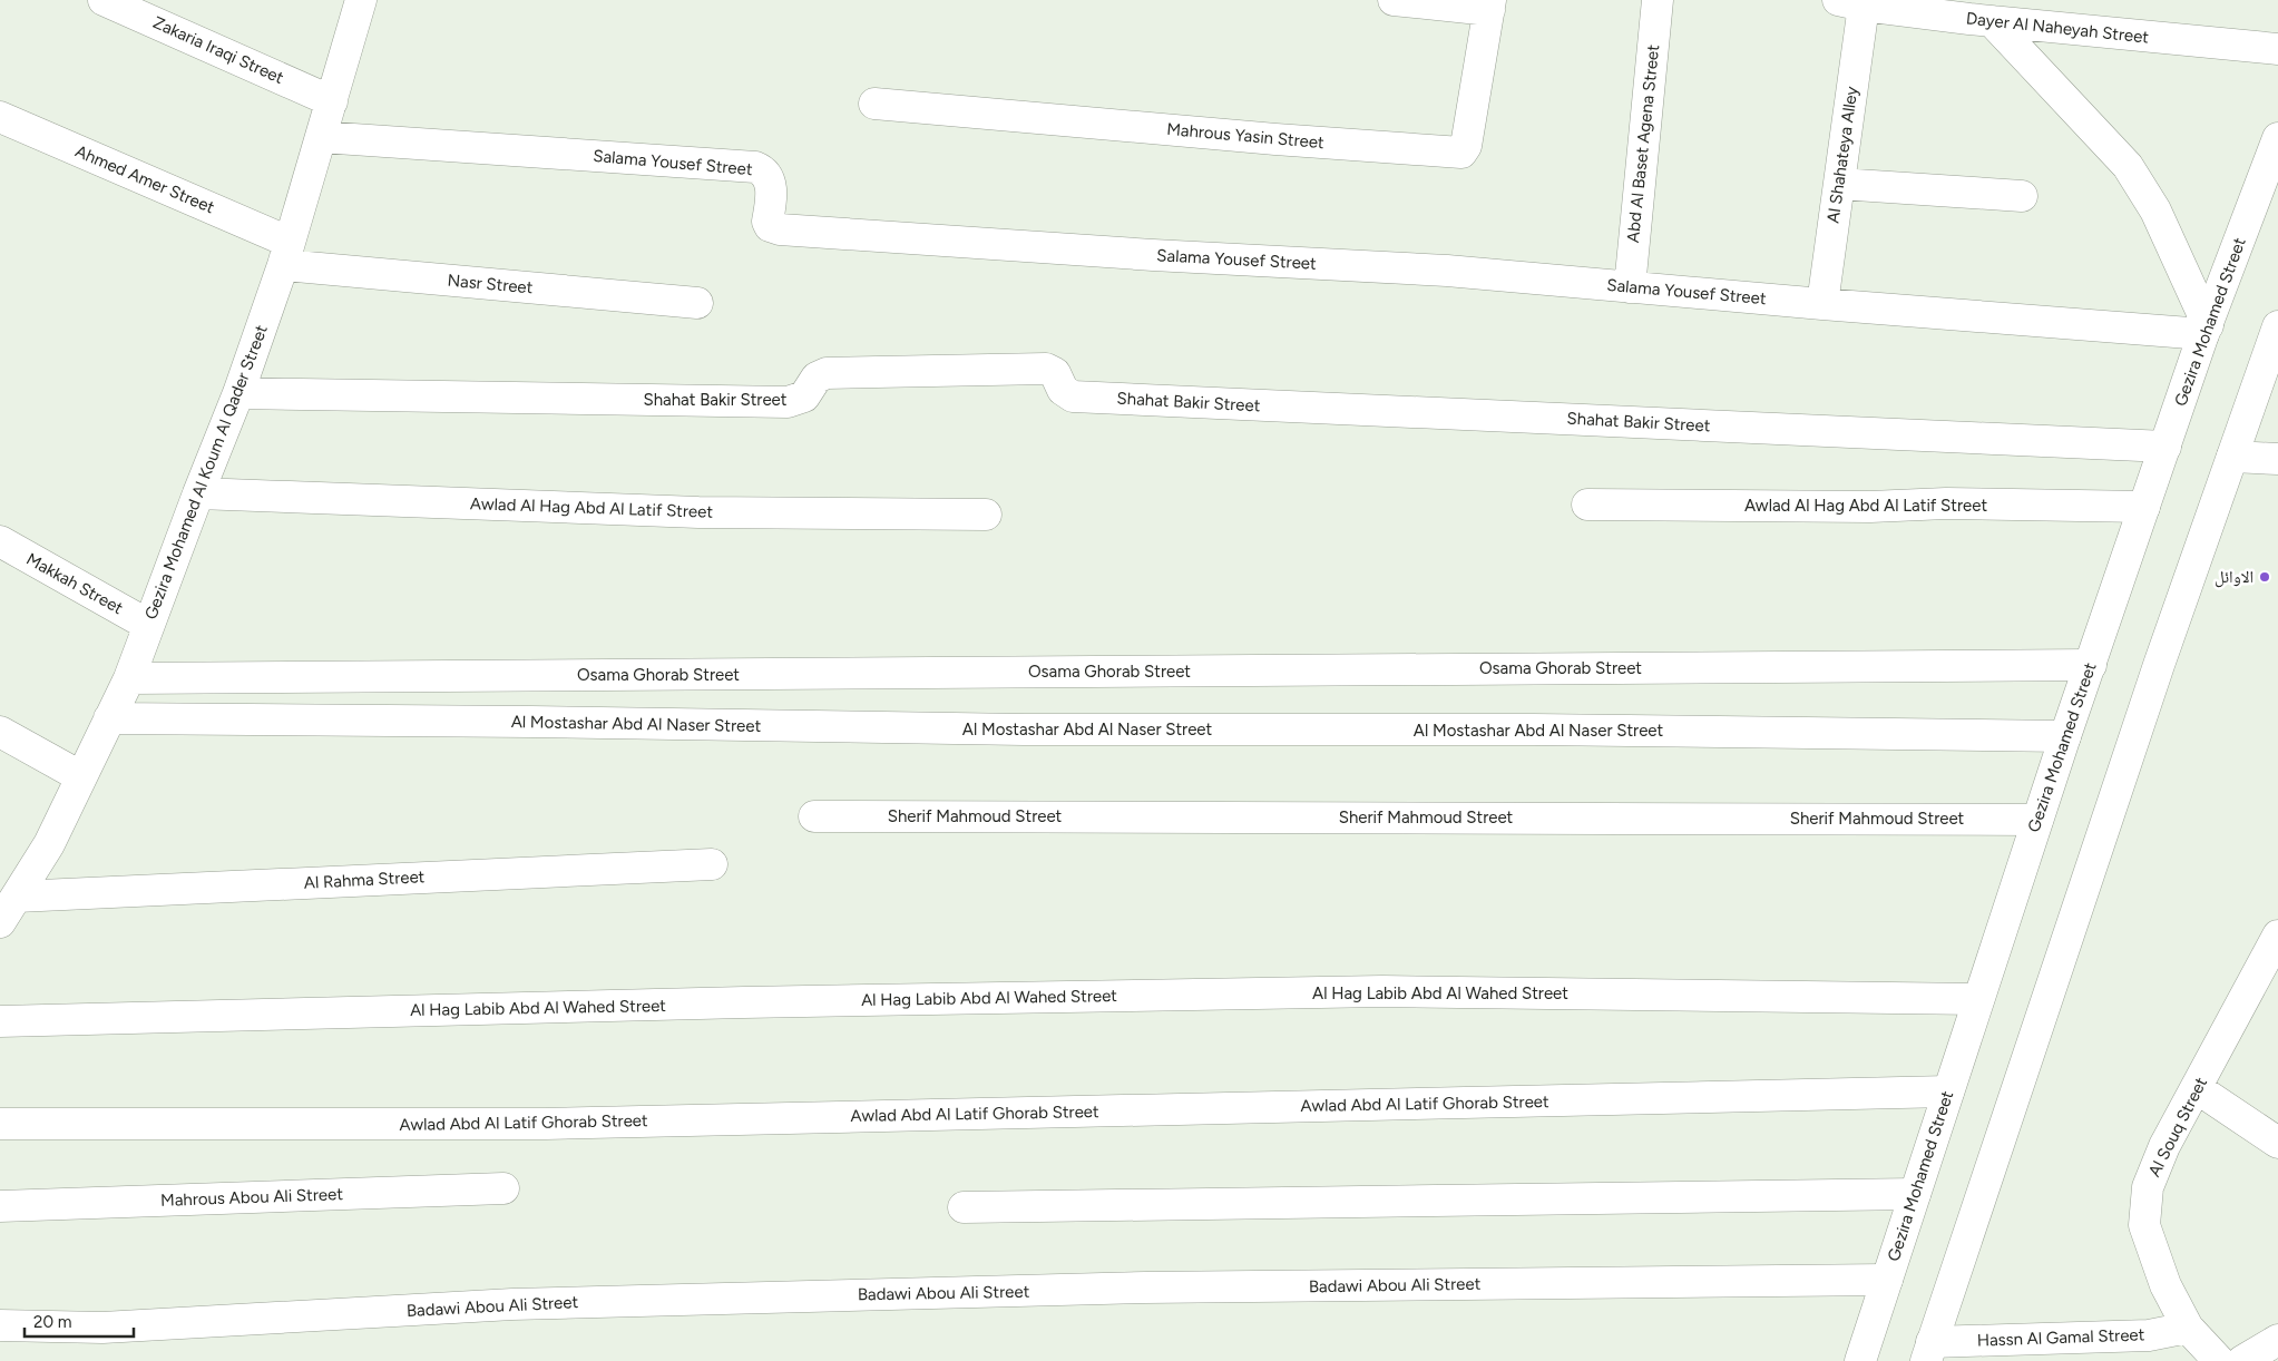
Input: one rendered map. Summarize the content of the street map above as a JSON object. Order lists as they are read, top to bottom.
{
  "streets": {
    "street": [
      "Dayer Al Naheyah Street",
      "Zakaria Iraqi Street",
      "Mahrous Yasin Street",
      "Abd Al Baset Agena Street",
      "Al Shahateya Alley",
      "Salama Yousef Street",
      "Ahmed Amer Street",
      "Nasr Street",
      "Gezira Mohamed Street",
      "Shahat Bakir Street",
      "Gezira Mohamed Al Koum Al Qader Street",
      "Awlad Al Hag Abd Al Latif Street",
      "Makkah Street",
      "Osama Ghorab Street",
      "Al Mostashar Abd Al Naser Street",
      "Sherif Mahmoud Street",
      "Al Rahma Street",
      "Al Hag Labib Abd Al Wahed Street",
      "Awlad Abd Al Latif Ghorab Street",
      "Al Souq Street",
      "Mahrous Abou Ali Street",
      "Badawi Abou Ali Street",
      "Hassn Al Gamal Street"
    ]
  },
  "crossings": [
    ["Dayer Al Naheyah Street", "Al Shahateya Alley"],
    ["Zakaria Iraqi Street", "Gezira Mohamed Al Koum Al Qader Street"],
    ["Abd Al Baset Agena Street", "Salama Yousef Street"],
    ["Al Shahateya Alley", "Salama Yousef Street"],
    ["Salama Yousef Street", "Gezira Mohamed Street"],
    ["Salama Yousef Street", "Gezira Mohamed Al Koum Al Qader Street"],
    ["Ahmed Amer Street", "Nasr Street"],
    ["Ahmed Amer Street", "Gezira Mohamed Al Koum Al Qader Street"],
    ["Nasr Street", "Gezira Mohamed Al Koum Al Qader Street"],
    ["Gezira Mohamed Street", "Shahat Bakir Street"],
    ["Gezira Mohamed Street", "Awlad Al Hag Abd Al Latif Street"],
    ["Gezira Mohamed Street", "Osama Ghorab Street"],
    ["Gezira Mohamed Street", "Al Mostashar Abd Al Naser Street"],
    ["Gezira Mohamed Street", "Sherif Mahmoud Street"],
    ["Gezira Mohamed Street", "Al Hag Labib Abd Al Wahed Street"],
    ["Gezira Mohamed Street", "Awlad Abd Al Latif Ghorab Street"],
    ["Gezira Mohamed Street", "Badawi Abou Ali Street"],
    ["Shahat Bakir Street", "Gezira Mohamed Al Koum Al Qader Street"],
    ["Gezira Mohamed Al Koum Al Qader Street", "Awlad Al Hag Abd Al Latif Street"],
    ["Gezira Mohamed Al Koum Al Qader Street", "Makkah Street"],
    ["Gezira Mohamed Al Koum Al Qader Street", "Osama Ghorab Street"],
    ["Gezira Mohamed Al Koum Al Qader Street", "Al Mostashar Abd Al Naser Street"],
    ["Gezira Mohamed Al Koum Al Qader Street", "Al Rahma Street"],
    ["Al Souq Street", "Hassn Al Gamal Street"]
  ],
  "places": ["الاوائل"],
  "scale_bar": "20 m"
}
